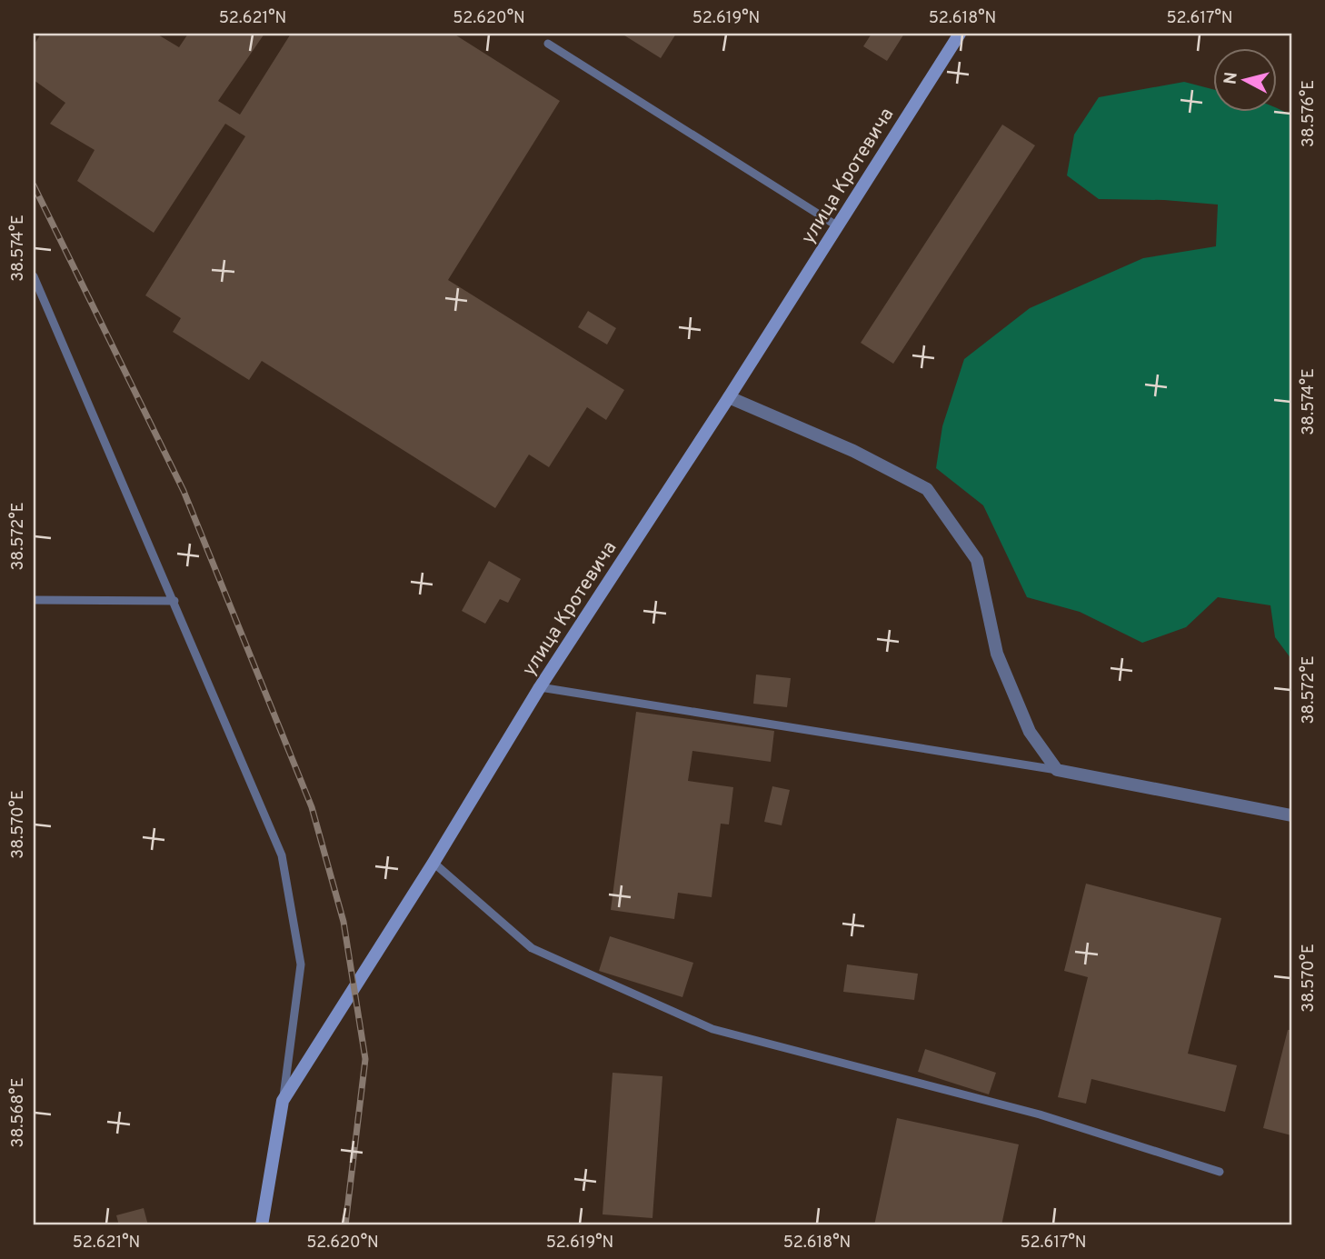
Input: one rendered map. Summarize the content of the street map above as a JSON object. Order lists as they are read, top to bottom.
{
  "streets": {
    "street": ["улица Кротевича"]
  },
  "north": "left",
  "coordinates": [
    "52.621°N",
    "52.620°N",
    "52.619°N",
    "52.618°N",
    "52.617°N",
    "38.576°E",
    "38.574°E",
    "38.572°E",
    "38.570°E",
    "38.568°E"
  ]
}
